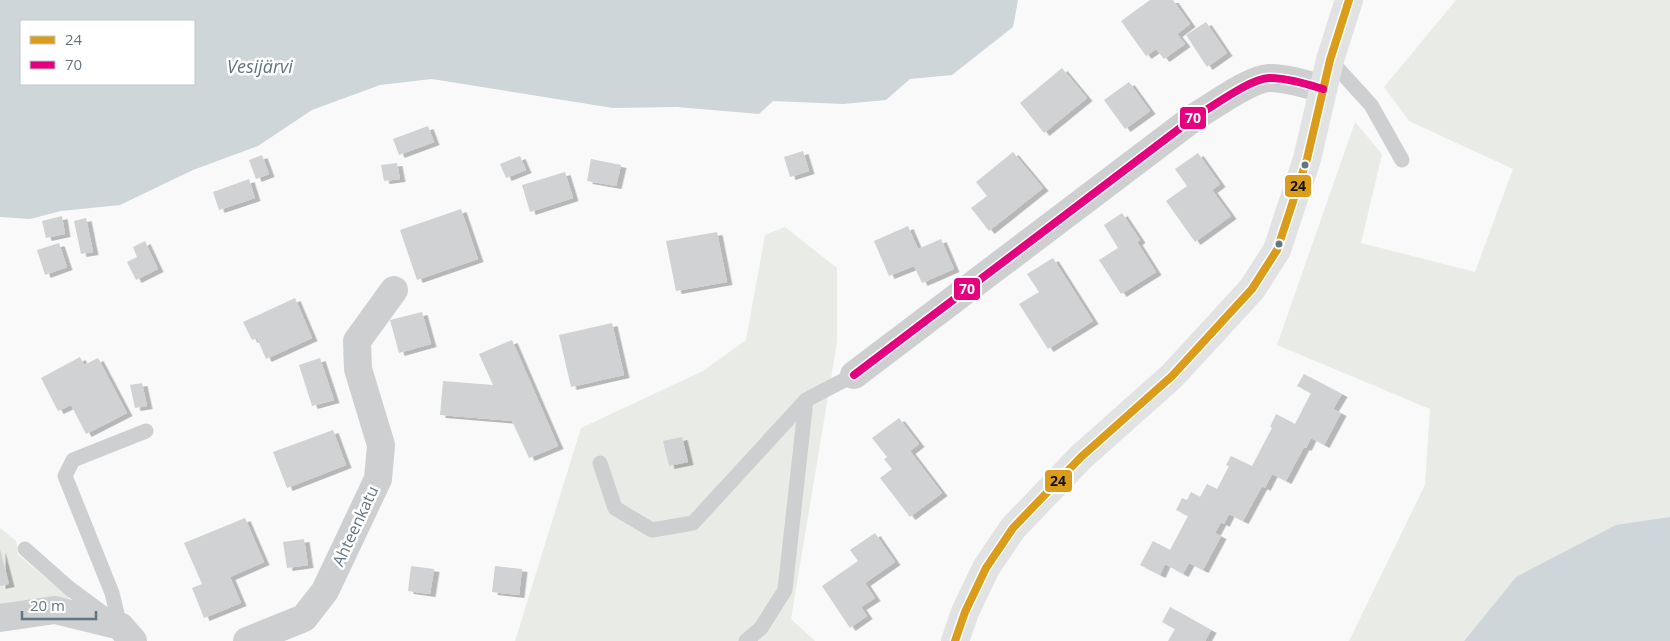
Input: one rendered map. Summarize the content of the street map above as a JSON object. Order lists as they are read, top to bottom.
{
  "streets": {
    "street": ["Ahteenkatu"]
  },
  "water": ["Vesijärvi"],
  "lines": ["transit line 24", "transit line 70"],
  "legend": ["24", "70"],
  "scale_bar": "20 m"
}
